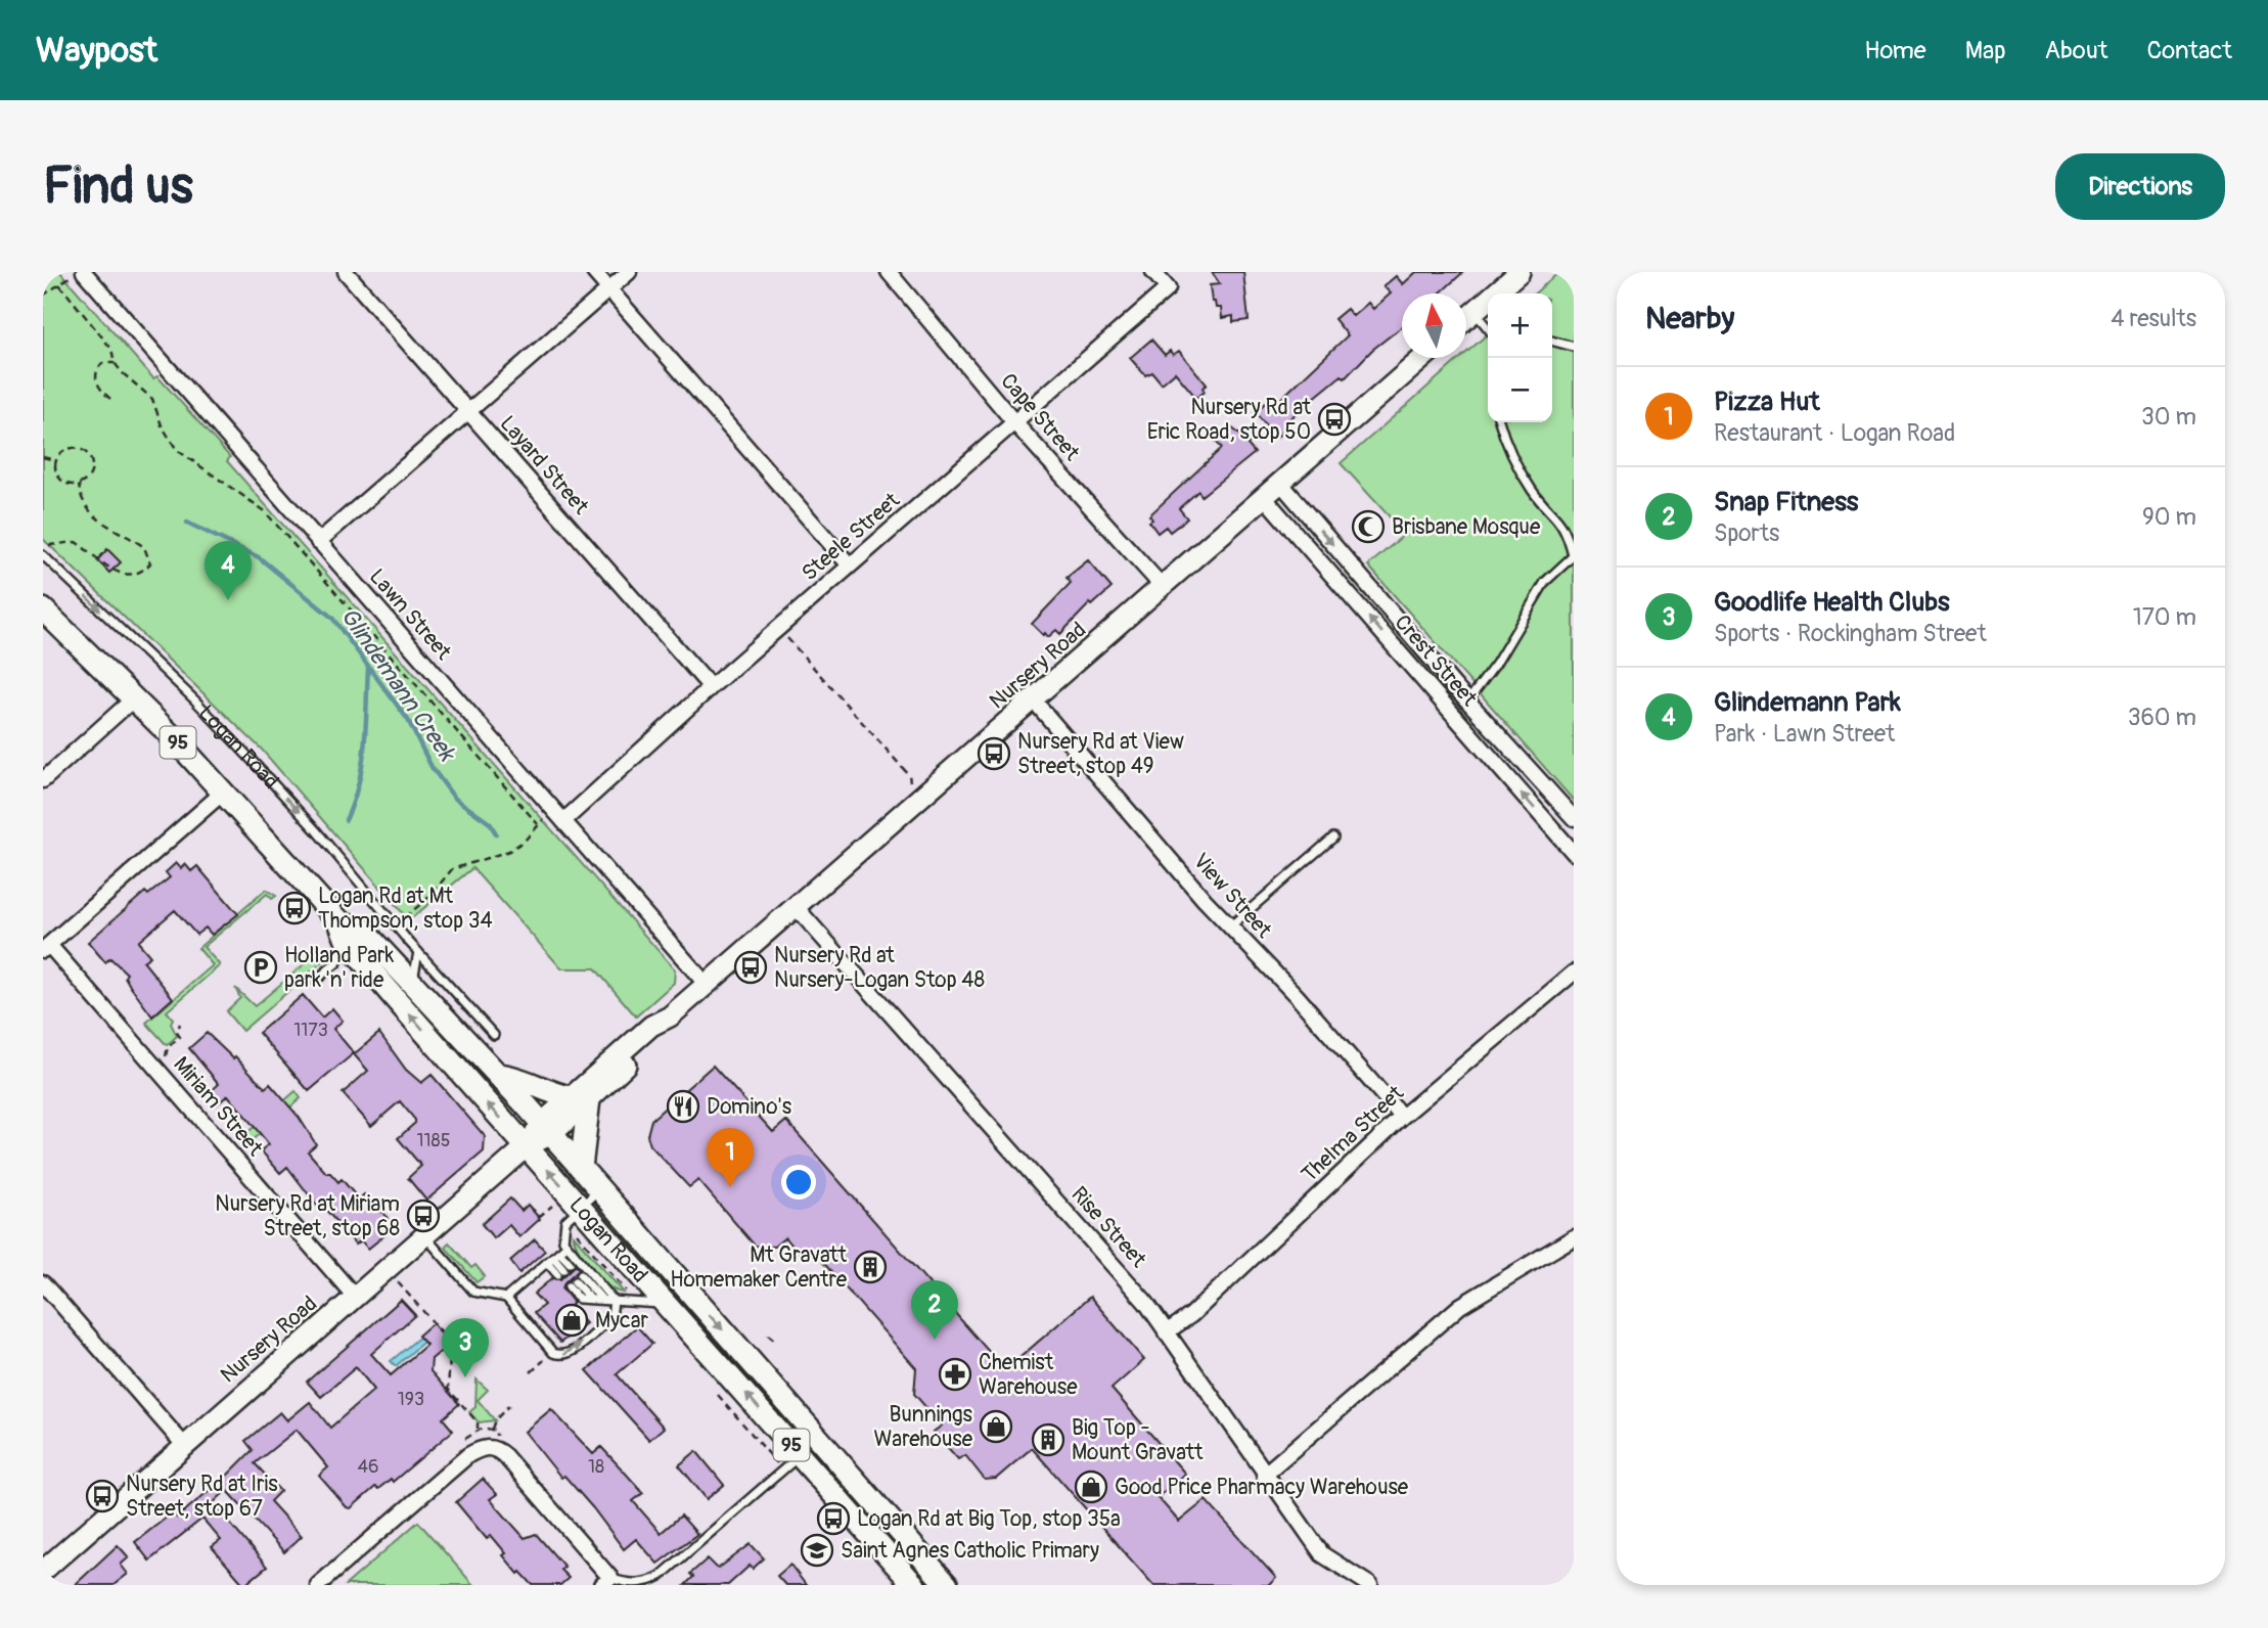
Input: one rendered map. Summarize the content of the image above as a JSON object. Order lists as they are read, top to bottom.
{
  "streets": {
    "main road": ["Nursery Road", "95", "Logan Road"],
    "street": [
      "Cape Street",
      "Layard Street",
      "Steele Street",
      "Lawn Street",
      "Crest Street",
      "View Street",
      "Miriam Street",
      "Thelma Street",
      "Rise Street"
    ]
  },
  "crossings": [
    ["Cape Street", "Steele Street"],
    ["Cape Street", "Nursery Road"],
    ["Layard Street", "Steele Street"],
    ["Steele Street", "Lawn Street"],
    ["Lawn Street", "Nursery Road"],
    ["Crest Street", "Nursery Road"],
    ["Nursery Road", "Logan Road"],
    ["Nursery Road", "View Street"],
    ["Nursery Road", "Miriam Street"],
    ["Nursery Road", "Rise Street"],
    ["View Street", "Thelma Street"],
    ["Thelma Street", "Rise Street"]
  ],
  "water": ["Glindemann Creek"],
  "places": {
    "bus stop": [
      "Nursery Rd at Eric Road, stop 50",
      "Nursery Rd at View Street, stop 49",
      "Logan Rd at Mt Thompson, stop 34",
      "Nursery Rd at Nursery-Logan Stop 48",
      "Nursery Rd at Miriam Street, stop 68",
      "Nursery Rd at Iris Street, stop 67",
      "Logan Rd at Big Top, stop 35a"
    ],
    "mosque": ["Brisbane Mosque"],
    "parking": ["Holland Park park 'n' ride"],
    "restaurant": ["Domino's"],
    "building": ["Mt Gravatt Homemaker Centre", "Big Top - Mount Gravatt"],
    "shop": ["Mycar", "Bunnings Warehouse", "Good Price Pharmacy Warehouse"],
    "pharmacy": ["Chemist Warehouse"],
    "school or university": ["Saint Agnes Catholic Primary"]
  },
  "house_numbers": [
    "1173",
    "1185",
    "193",
    "46",
    "18"
  ],
  "north": "top",
  "page": {
    "header": "Waypost",
    "nav": [
      "Home",
      "Map",
      "About",
      "Contact"
    ],
    "buttons": "Directions",
    "title": "Find us",
    "heading": ["Nearby", "4 results"],
    "map_buttons": ["+", "−"],
    "list": [
      {
        "mark": "1",
        "name": "Pizza Hut",
        "note": "Restaurant · Logan Road",
        "value": "30 m"
      },
      {
        "mark": "2",
        "name": "Snap Fitness",
        "note": "Sports",
        "value": "90 m"
      },
      {
        "mark": "3",
        "name": "Goodlife Health Clubs",
        "note": "Sports · Rockingham Street",
        "value": "170 m"
      },
      {
        "mark": "4",
        "name": "Glindemann Park",
        "note": "Park · Lawn Street",
        "value": "360 m"
      }
    ],
    "pins": [
      "4",
      "1",
      "2",
      "3"
    ]
  }
}
